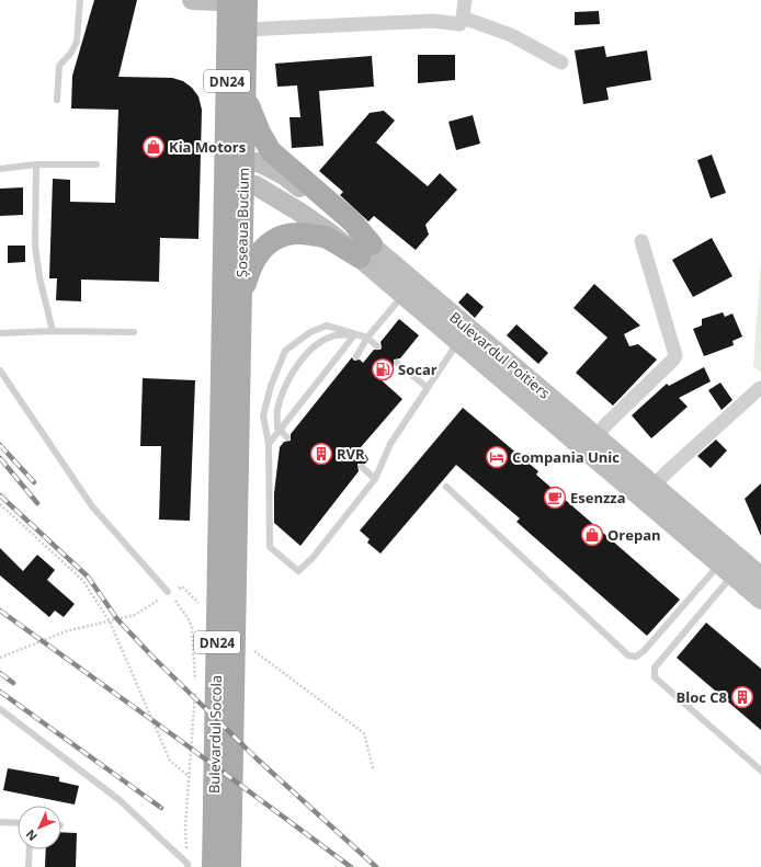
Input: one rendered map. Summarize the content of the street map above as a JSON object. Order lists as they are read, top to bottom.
{
  "streets": {
    "main road": [
      "DN24",
      "Șoseaua Bucium",
      "Bulevardul Poitiers",
      "Bulevardul Socola"
    ]
  },
  "crossings": [
    ["Șoseaua Bucium", "Bulevardul Poitiers"],
    ["Șoseaua Bucium", "Bulevardul Socola"]
  ],
  "places": {
    "shop": ["Kia Motors", "Orepan"],
    "fuel station": ["Socar"],
    "building": ["RVR", "Bloc C8"],
    "hotel": ["Compania Unic"],
    "cafe": ["Esenzza"]
  },
  "north": "bottom left"
}
